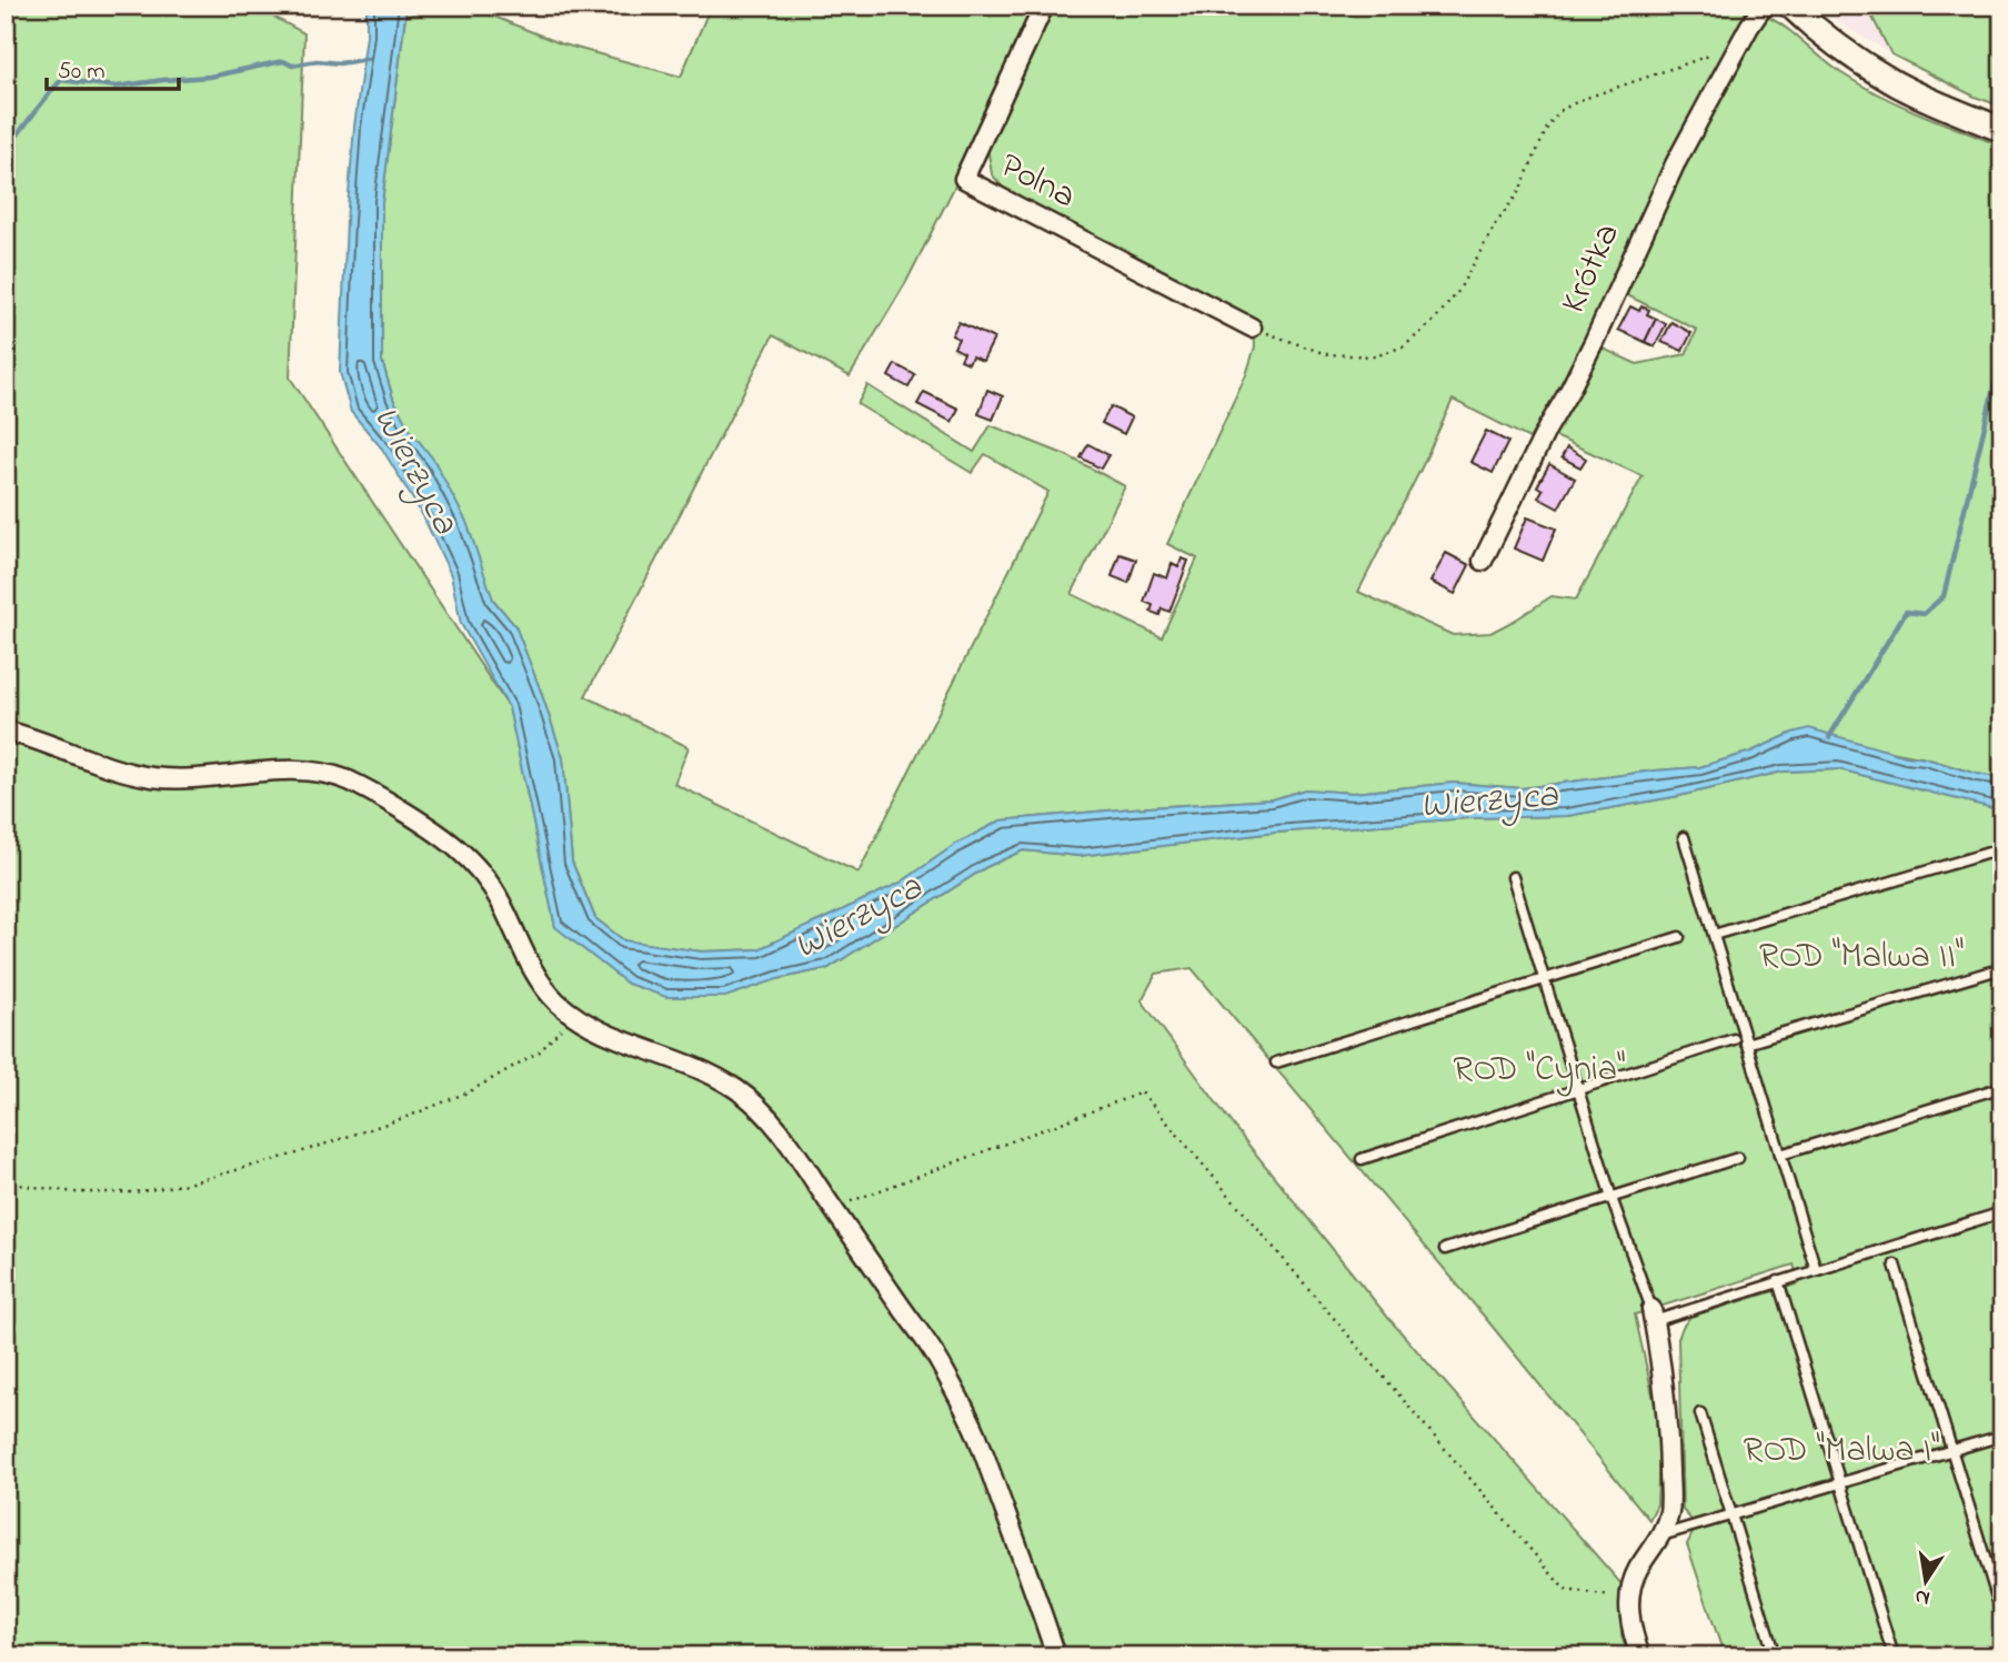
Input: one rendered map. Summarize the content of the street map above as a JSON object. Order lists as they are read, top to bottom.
{
  "streets": {
    "street": ["Polna", "Krótka"]
  },
  "water": ["Wierzyca"],
  "parks": ["ROD \"Malwa II\"", "ROD \"Cynia\"", "ROD \"Malwa I\""],
  "scale_bar": "50 m",
  "north": "bottom"
}
